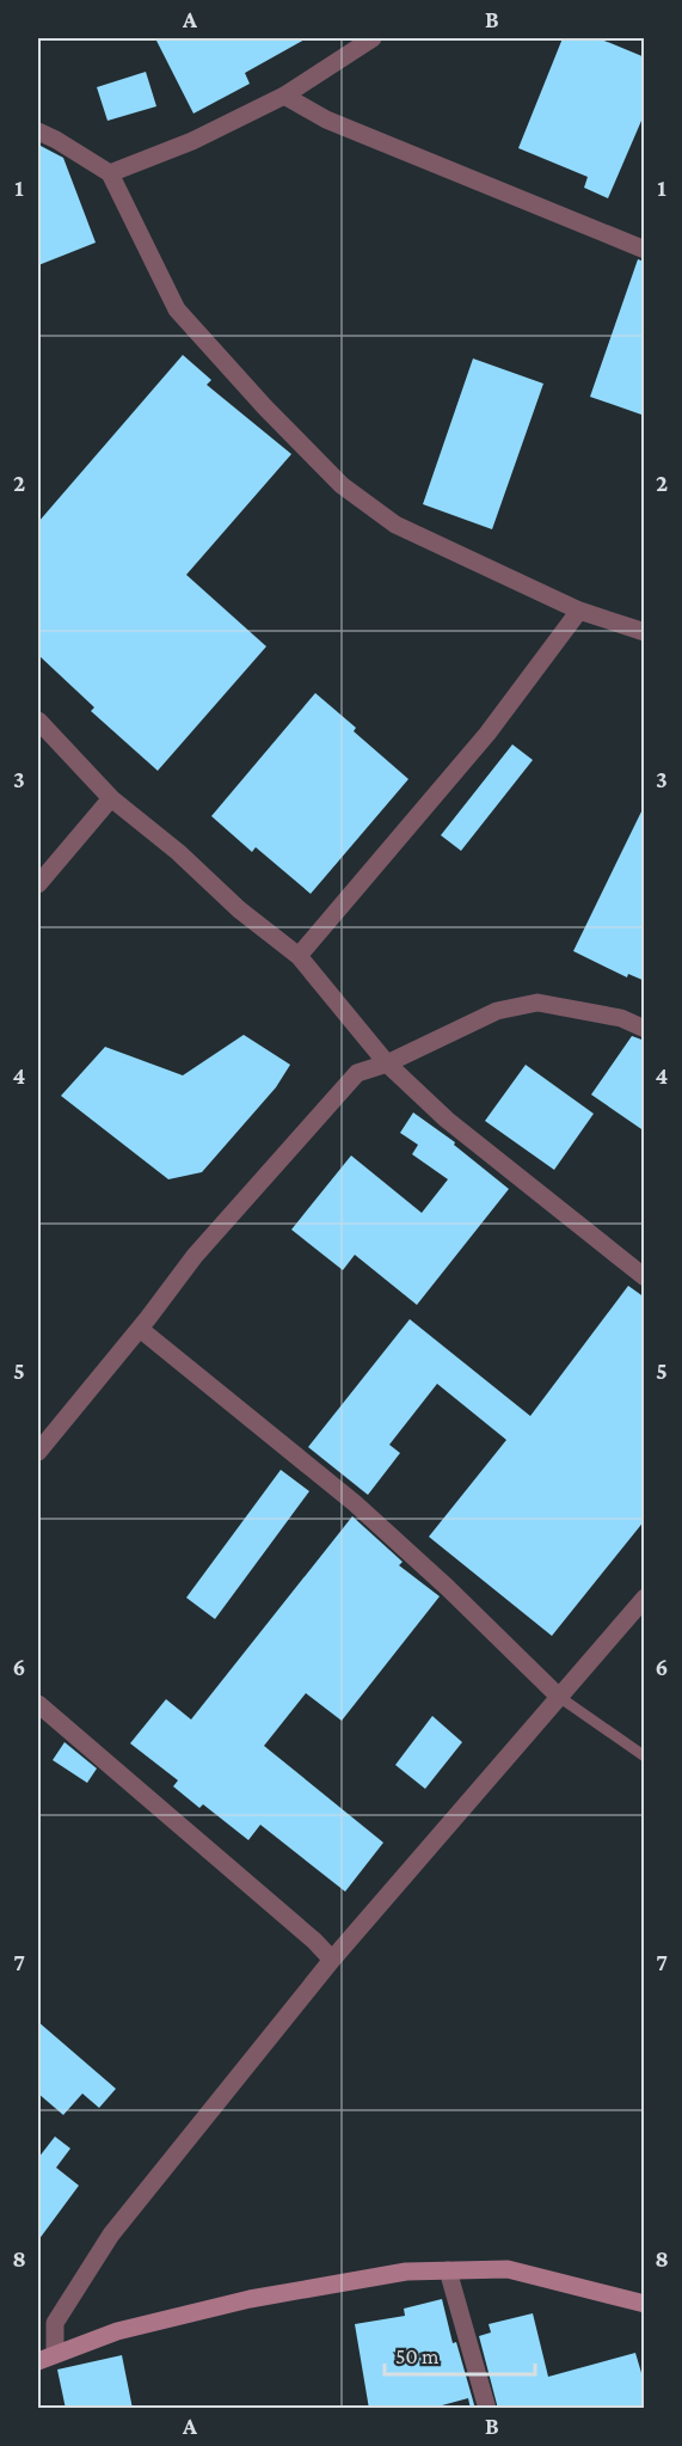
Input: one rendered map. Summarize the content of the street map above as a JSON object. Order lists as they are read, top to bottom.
{
  "scale_bar": "50 m",
  "grid": {
    "columns": ["A", "B"],
    "rows": [
      "1",
      "2",
      "3",
      "4",
      "5",
      "6",
      "7",
      "8"
    ]
  }
}
